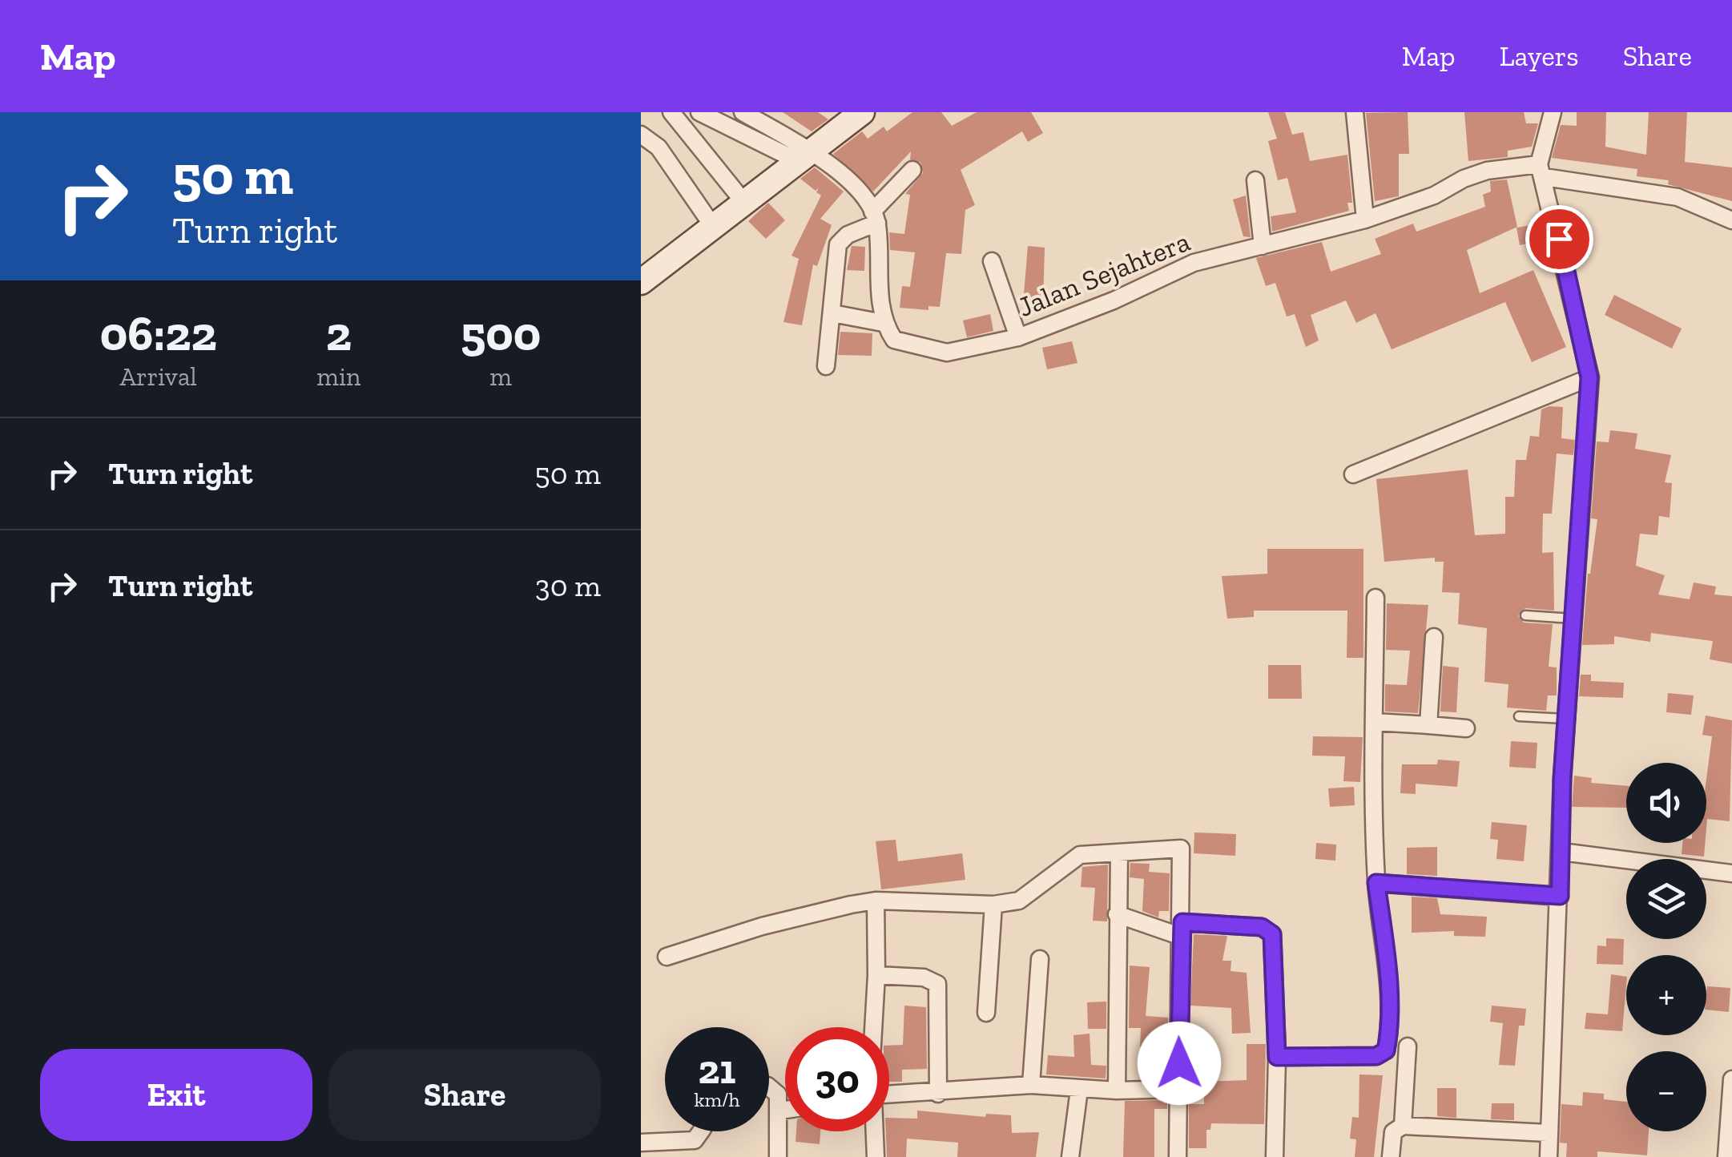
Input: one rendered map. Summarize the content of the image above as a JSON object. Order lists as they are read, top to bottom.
{
  "streets": {
    "street": ["Jalan Sejahtera"]
  },
  "page": {
    "header": "Map",
    "nav": ["Map", "Layers", "Share"],
    "turn": ["50 m", "Turn right"],
    "eta": [
      "06:22",
      "Arrival",
      "2",
      "min",
      "500",
      "m"
    ],
    "list": [
      {
        "name": "Turn right",
        "value": "50 m"
      },
      {
        "name": "Turn right",
        "value": "30 m"
      }
    ],
    "map_buttons": ["+", "−"],
    "speed": "21 km/h",
    "limit": "30",
    "buttons": ["Exit", "Share"]
  }
}
